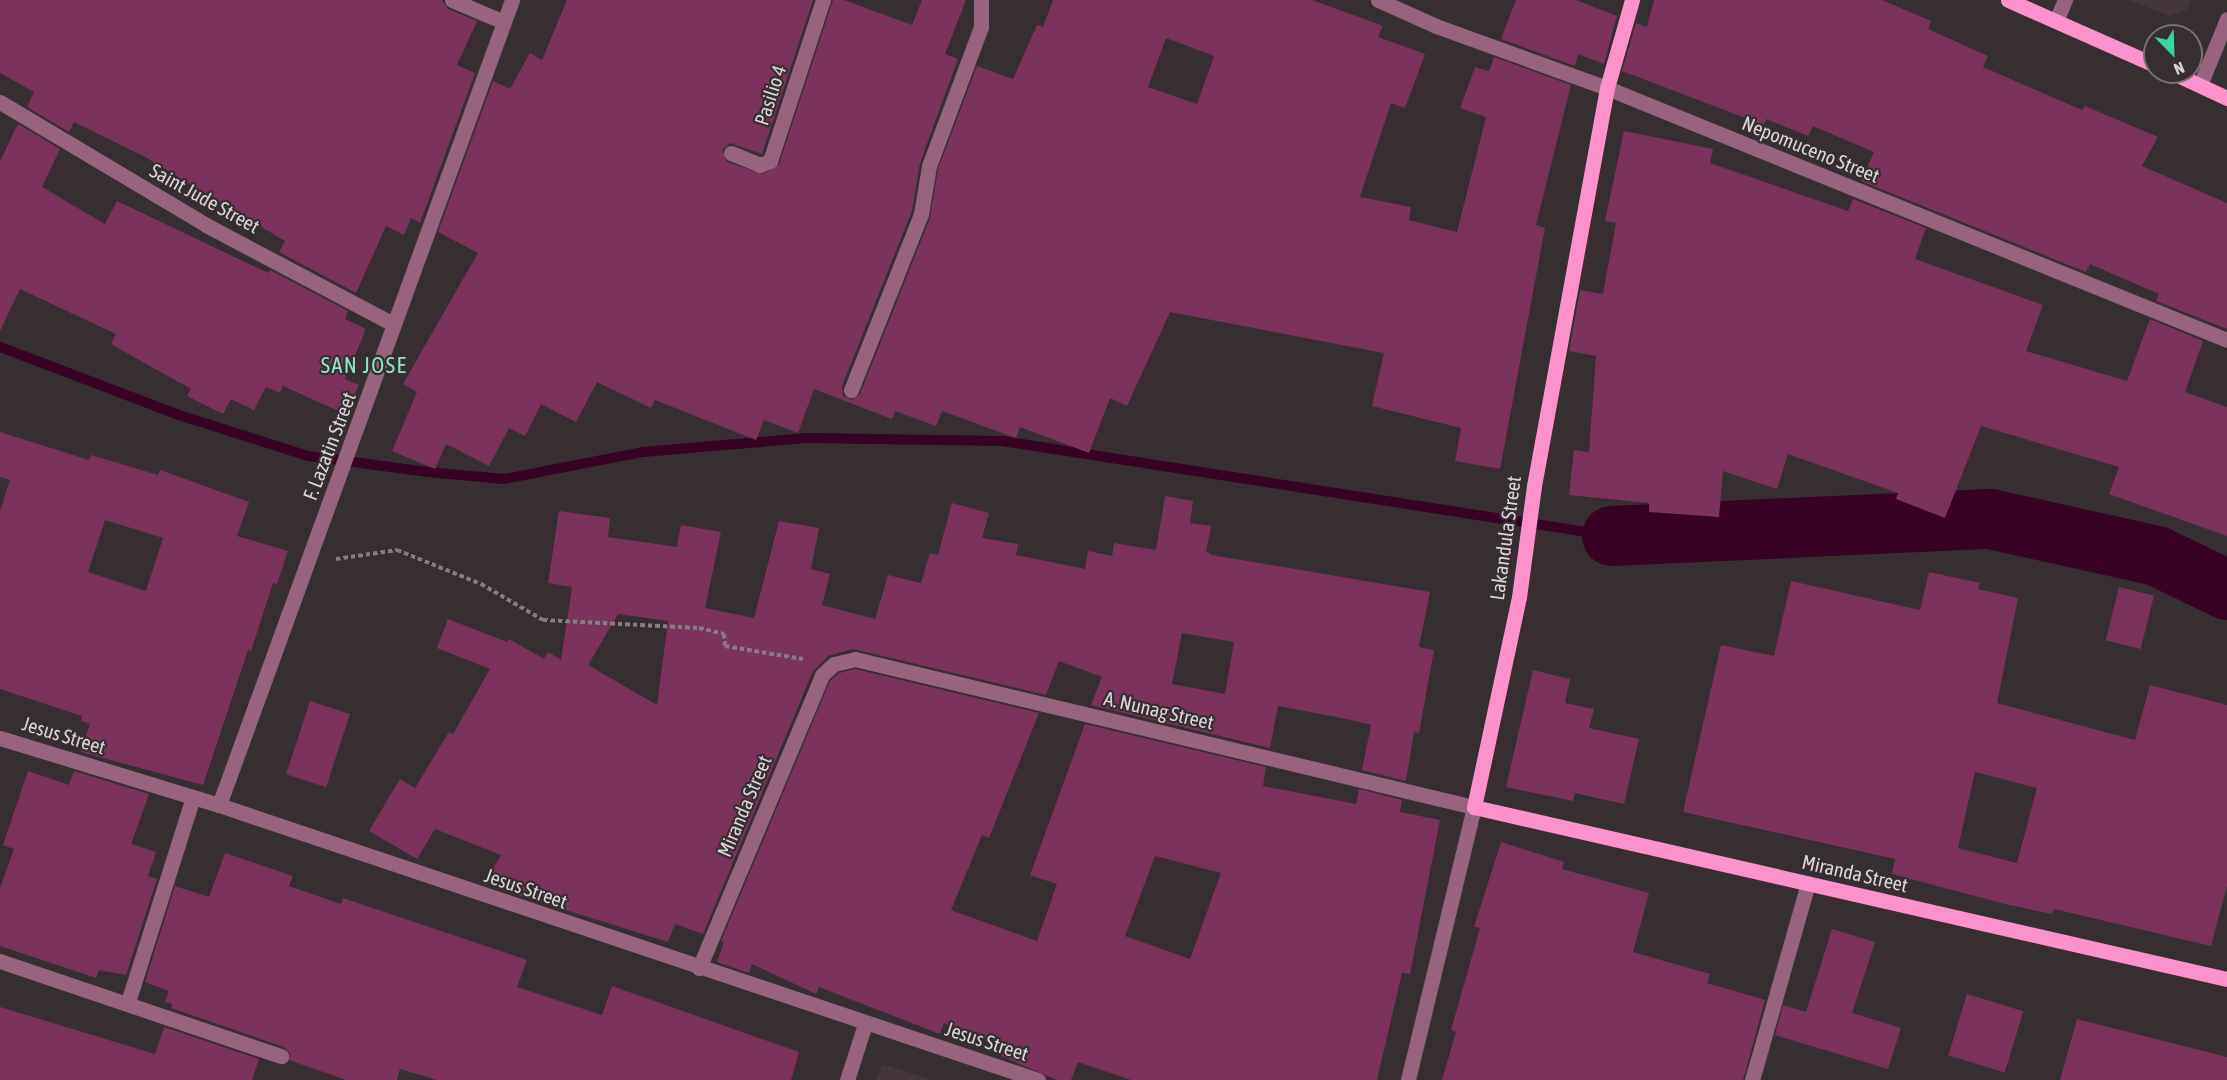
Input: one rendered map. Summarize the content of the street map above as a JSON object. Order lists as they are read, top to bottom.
{
  "streets": {
    "main road": ["Lakandula Street", "Miranda Street"],
    "street": [
      "Pasilio 4",
      "Nepomuceno Street",
      "Saint Jude Street",
      "F. Lazatin Street",
      "A. Nunag Street",
      "Jesus Street"
    ]
  },
  "crossings": [
    ["Nepomuceno Street", "Lakandula Street"],
    ["Saint Jude Street", "F. Lazatin Street"],
    ["F. Lazatin Street", "Jesus Street"],
    ["Lakandula Street", "A. Nunag Street"],
    ["Lakandula Street", "Miranda Street"],
    ["A. Nunag Street", "Miranda Street"],
    ["Jesus Street", "Miranda Street"]
  ],
  "districts": ["SAN JOSE"],
  "north": "bottom right"
}
